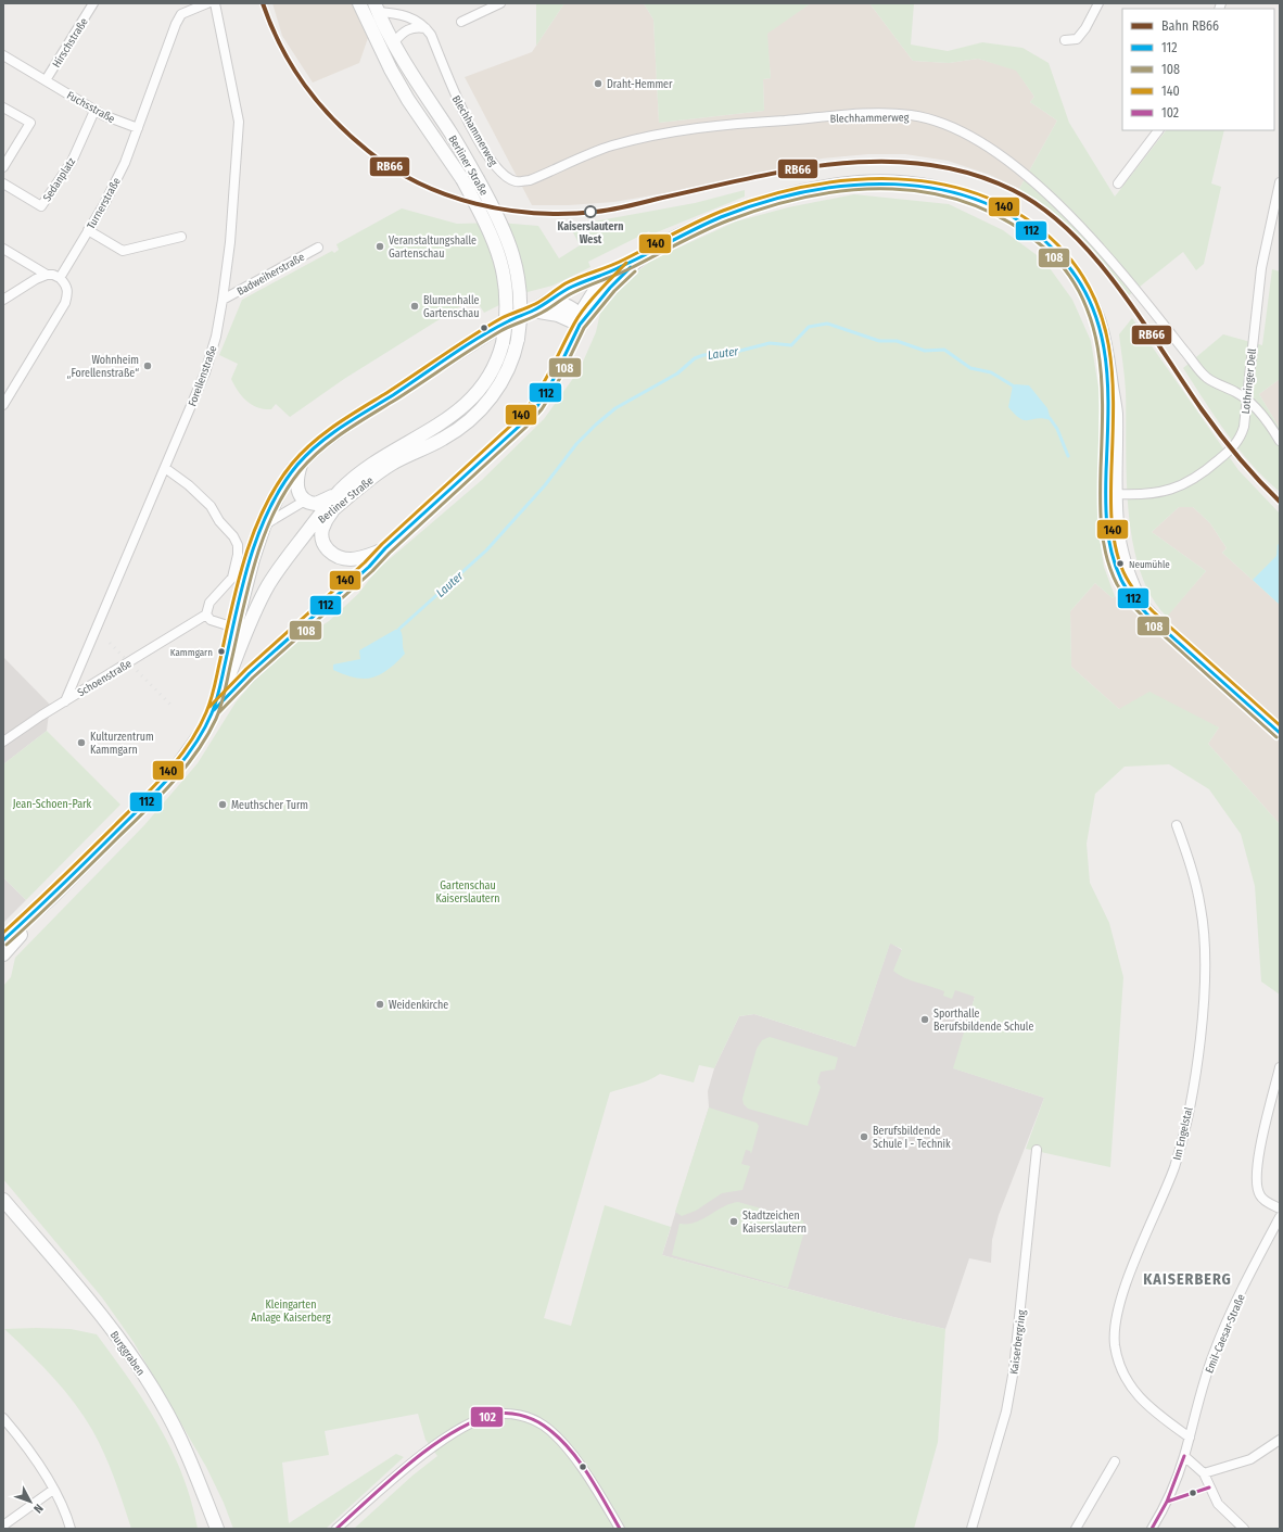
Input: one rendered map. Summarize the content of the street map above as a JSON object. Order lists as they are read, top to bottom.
{
  "streets": {
    "main road": ["Berliner Straße", "Burggraben"],
    "street": [
      "Hirschstraße",
      "Fuchsstraße",
      "Blechhammerweg",
      "Sedanplatz",
      "Turnerstraße",
      "Badweiherstraße",
      "Forellenstraße",
      "Lothringer Dell",
      "Schoenstraße",
      "Im Engelstal",
      "Emil-Caesar-Straße",
      "Kaiserbergring"
    ]
  },
  "crossings": [
    ["Hirschstraße", "Fuchsstraße"],
    ["Fuchsstraße", "Sedanplatz"],
    ["Fuchsstraße", "Turnerstraße"],
    ["Blechhammerweg", "Lothringer Dell"],
    ["Badweiherstraße", "Forellenstraße"],
    ["Forellenstraße", "Schoenstraße"],
    ["Im Engelstal", "Emil-Caesar-Straße"]
  ],
  "districts": ["KAISERBERG"],
  "water": ["Lauter"],
  "parks": ["Jean-Schoen-Park", "Gartenschau Kaiserslautern", "Kleingarten Anlage Kaiserberg"],
  "places": [
    "Draht-Hemmer",
    "Kaiserslautern West",
    "Veranstaltungshalle Gartenschau",
    "Blumenhalle Gartenschau",
    "Wohnheim „Forellenstraße“",
    "Neumühle",
    "Kammgarn",
    "Kulturzentrum Kammgarn",
    "Meuthscher Turm",
    "Weidenkirche",
    "Sporthalle Berufsbildende Schule",
    "Berufsbildende Schule I - Technik",
    "Stadtzeichen Kaiserslautern"
  ],
  "lines": [
    "rail line RB66",
    "transit line 140",
    "transit line 112",
    "transit line 108",
    "transit line 102"
  ],
  "legend": [
    "Bahn RB66",
    "112",
    "108",
    "140",
    "102"
  ],
  "north": "bottom right"
}
